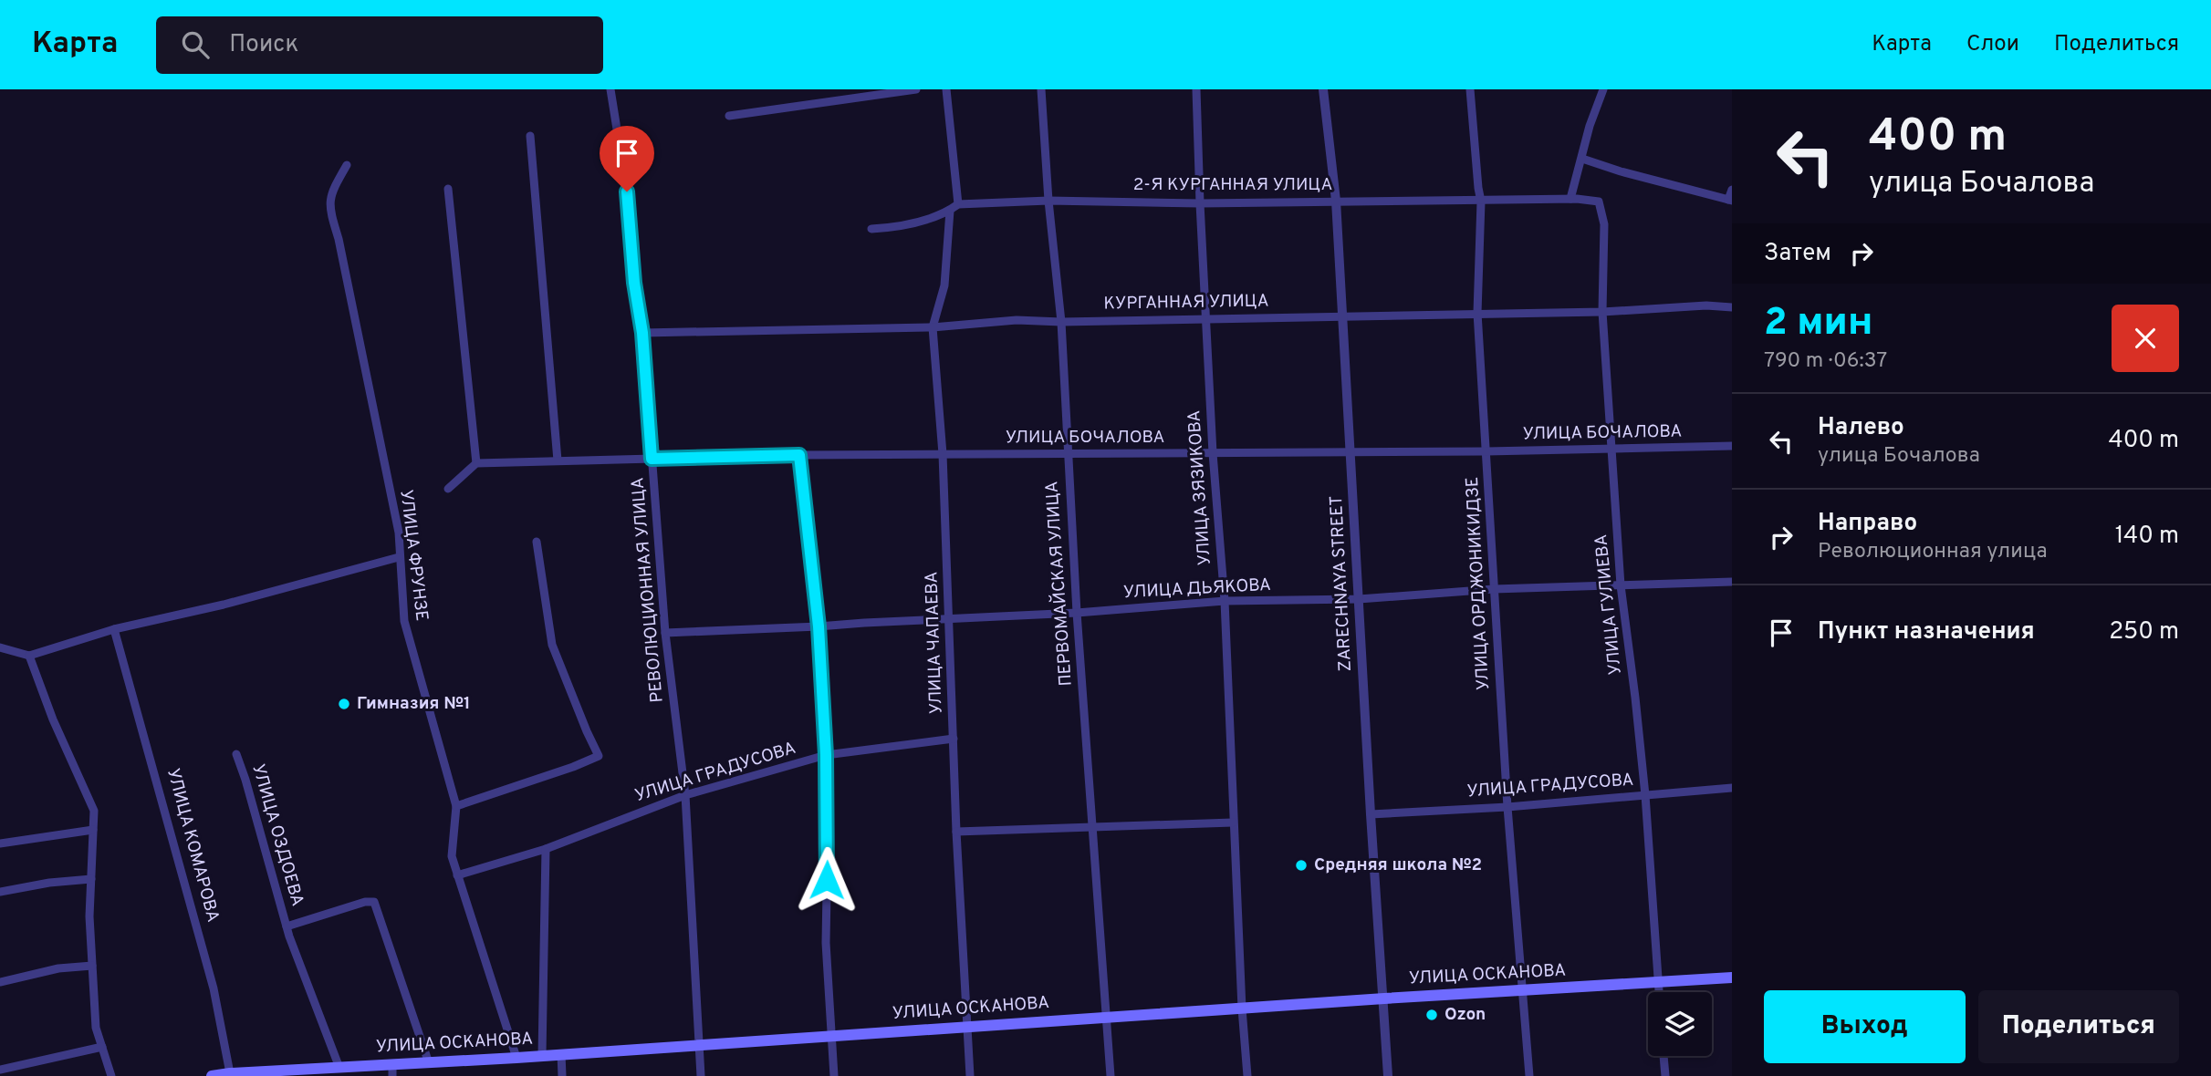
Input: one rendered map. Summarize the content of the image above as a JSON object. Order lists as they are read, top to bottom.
{
  "streets": {
    "main road": ["УЛИЦА ОСКАНОВА"],
    "street": [
      "2-Я КУРГАННАЯ УЛИЦА",
      "КУРГАННАЯ УЛИЦА",
      "УЛИЦА БОЧАЛОВА",
      "УЛИЦА ЗЯЗИКОВА",
      "УЛИЦА ФРУНЗЕ",
      "ПЕРВОМАЙСКАЯ УЛИЦА",
      "ZARECHNAYA STREET",
      "УЛИЦА ОРДЖОНИКИДЗЕ",
      "УЛИЦА ДЬЯКОВА",
      "РЕВОЛЮЦИОННАЯ УЛИЦА",
      "УЛИЦА ГУЛИЕВА",
      "УЛИЦА ЧАПАЕВА",
      "УЛИЦА ГРАДУСОВА",
      "УЛИЦА ОЗДОЕВА",
      "УЛИЦА КОМАРОВА"
    ]
  },
  "crossings": [
    ["2-Я КУРГАННАЯ УЛИЦА", "УЛИЦА ЗЯЗИКОВА"],
    ["2-Я КУРГАННАЯ УЛИЦА", "ПЕРВОМАЙСКАЯ УЛИЦА"],
    ["2-Я КУРГАННАЯ УЛИЦА", "ZARECHNAYA STREET"],
    ["2-Я КУРГАННАЯ УЛИЦА", "УЛИЦА ОРДЖОНИКИДЗЕ"],
    ["2-Я КУРГАННАЯ УЛИЦА", "УЛИЦА ГУЛИЕВА"],
    ["КУРГАННАЯ УЛИЦА", "УЛИЦА ЗЯЗИКОВА"],
    ["КУРГАННАЯ УЛИЦА", "ПЕРВОМАЙСКАЯ УЛИЦА"],
    ["КУРГАННАЯ УЛИЦА", "ZARECHNAYA STREET"],
    ["КУРГАННАЯ УЛИЦА", "УЛИЦА ОРДЖОНИКИДЗЕ"],
    ["КУРГАННАЯ УЛИЦА", "РЕВОЛЮЦИОННАЯ УЛИЦА"],
    ["КУРГАННАЯ УЛИЦА", "УЛИЦА ГУЛИЕВА"],
    ["КУРГАННАЯ УЛИЦА", "УЛИЦА ЧАПАЕВА"],
    ["УЛИЦА БОЧАЛОВА", "УЛИЦА ЗЯЗИКОВА"],
    ["УЛИЦА БОЧАЛОВА", "ПЕРВОМАЙСКАЯ УЛИЦА"],
    ["УЛИЦА БОЧАЛОВА", "ZARECHNAYA STREET"],
    ["УЛИЦА БОЧАЛОВА", "УЛИЦА ОРДЖОНИКИДЗЕ"],
    ["УЛИЦА БОЧАЛОВА", "РЕВОЛЮЦИОННАЯ УЛИЦА"],
    ["УЛИЦА БОЧАЛОВА", "УЛИЦА ГУЛИЕВА"],
    ["УЛИЦА БОЧАЛОВА", "УЛИЦА ЧАПАЕВА"],
    ["УЛИЦА ЗЯЗИКОВА", "УЛИЦА ДЬЯКОВА"],
    ["УЛИЦА ЗЯЗИКОВА", "УЛИЦА ОСКАНОВА"],
    ["УЛИЦА ФРУНЗЕ", "УЛИЦА ГРАДУСОВА"],
    ["УЛИЦА ФРУНЗЕ", "УЛИЦА ОСКАНОВА"],
    ["ПЕРВОМАЙСКАЯ УЛИЦА", "УЛИЦА ДЬЯКОВА"],
    ["ПЕРВОМАЙСКАЯ УЛИЦА", "УЛИЦА ОСКАНОВА"],
    ["ZARECHNAYA STREET", "УЛИЦА ДЬЯКОВА"],
    ["ZARECHNAYA STREET", "УЛИЦА ГРАДУСОВА"],
    ["ZARECHNAYA STREET", "УЛИЦА ОСКАНОВА"],
    ["УЛИЦА ОРДЖОНИКИДЗЕ", "УЛИЦА ДЬЯКОВА"],
    ["УЛИЦА ОРДЖОНИКИДЗЕ", "УЛИЦА ГРАДУСОВА"],
    ["УЛИЦА ОРДЖОНИКИДЗЕ", "УЛИЦА ОСКАНОВА"],
    ["УЛИЦА ДЬЯКОВА", "РЕВОЛЮЦИОННАЯ УЛИЦА"],
    ["УЛИЦА ДЬЯКОВА", "УЛИЦА ГУЛИЕВА"],
    ["УЛИЦА ДЬЯКОВА", "УЛИЦА ЧАПАЕВА"],
    ["РЕВОЛЮЦИОННАЯ УЛИЦА", "УЛИЦА ГРАДУСОВА"],
    ["РЕВОЛЮЦИОННАЯ УЛИЦА", "УЛИЦА ОСКАНОВА"],
    ["УЛИЦА ГУЛИЕВА", "УЛИЦА ГРАДУСОВА"],
    ["УЛИЦА ГУЛИЕВА", "УЛИЦА ОСКАНОВА"],
    ["УЛИЦА ЧАПАЕВА", "УЛИЦА ГРАДУСОВА"],
    ["УЛИЦА ЧАПАЕВА", "УЛИЦА ОСКАНОВА"],
    ["УЛИЦА ОЗДОЕВА", "УЛИЦА ОСКАНОВА"],
    ["УЛИЦА КОМАРОВА", "УЛИЦА ОСКАНОВА"]
  ],
  "places": ["Гимназия №1", "Средняя школа №2", "Ozon"],
  "page": {
    "header": "Карта",
    "search": "Поиск",
    "nav": ["Карта", "Слои", "Поделиться"],
    "turn": ["400 m", "улица Бочалова"],
    "then": "Затем",
    "heading": ["2 мин", "790 m · 06:37"],
    "list": [
      {
        "name": "Налево",
        "note": "улица Бочалова",
        "value": "400 m"
      },
      {
        "name": "Направо",
        "note": "Революционная улица",
        "value": "140 m"
      },
      {
        "name": "Пункт назначения",
        "value": "250 m"
      }
    ],
    "buttons": ["Выход", "Поделиться"]
  }
}
